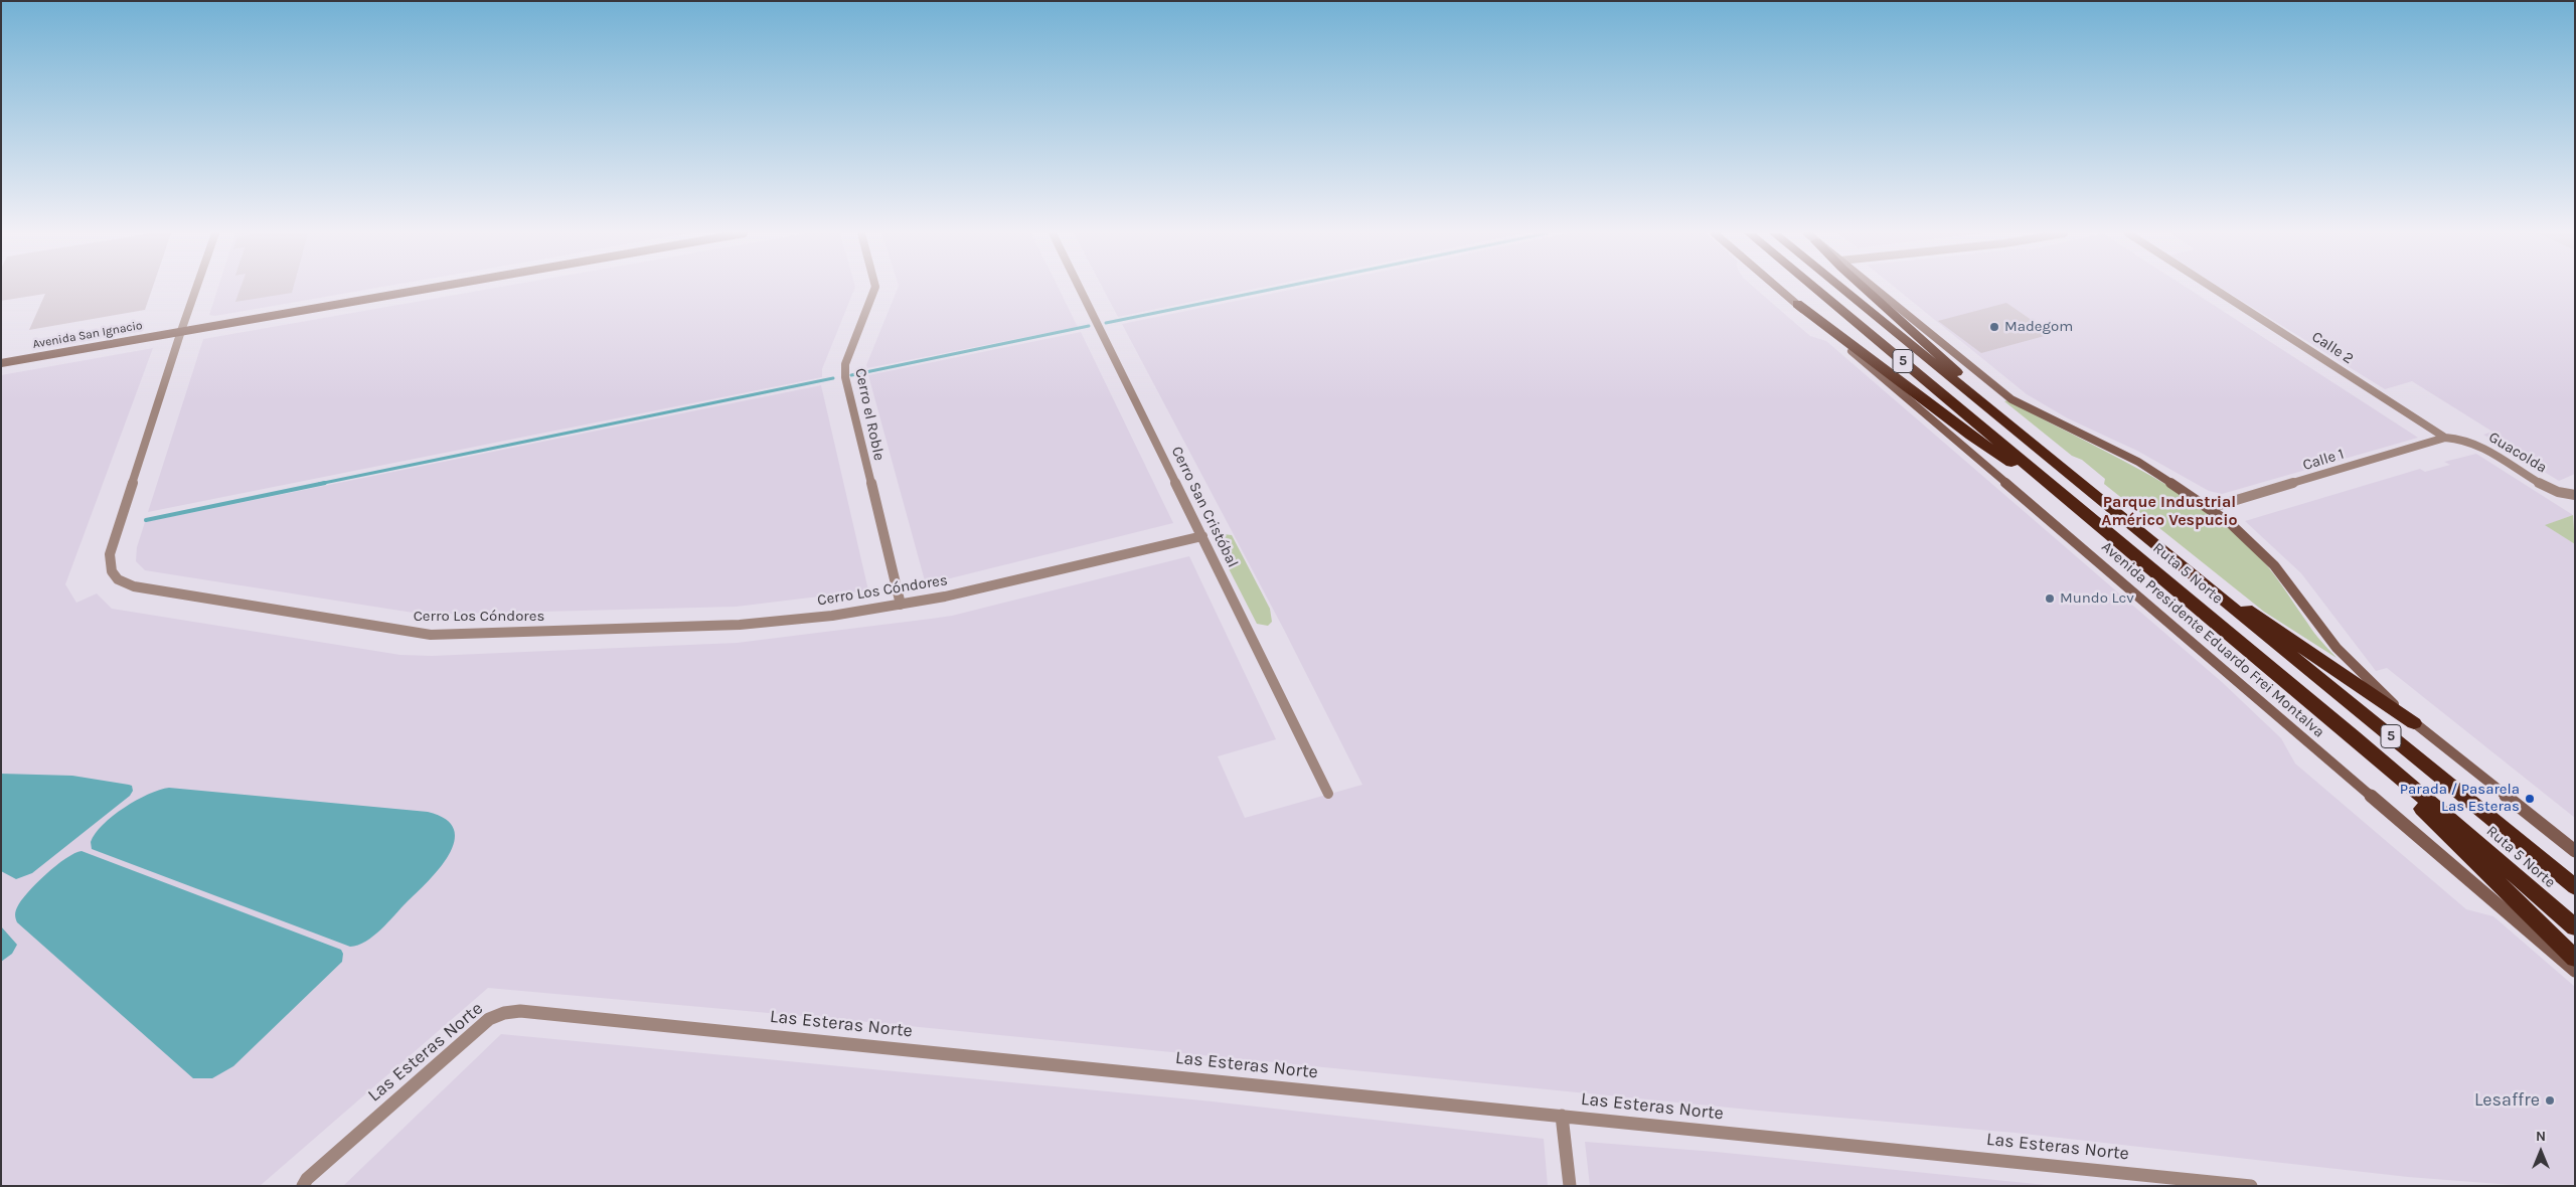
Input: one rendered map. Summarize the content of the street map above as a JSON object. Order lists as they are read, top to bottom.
{
  "streets": {
    "highway": ["5", "Ruta 5 Norte"],
    "main road": ["Avenida San Ignacio", "Avenida Presidente Eduardo Frei Montalva"],
    "street": [
      "Calle 2",
      "Cerro el Roble",
      "Guacolda",
      "Calle 1",
      "Cerro San Cristóbal",
      "Cerro Los Cóndores",
      "Las Esteras Norte"
    ]
  },
  "crossings": [
    ["Avenida San Ignacio", "Cerro Los Cóndores"],
    ["Calle 2", "Guacolda"],
    ["Calle 2", "Calle 1"],
    ["Cerro el Roble", "Cerro Los Cóndores"],
    ["Guacolda", "Calle 1"],
    ["Cerro San Cristóbal", "Cerro Los Cóndores"]
  ],
  "districts": ["Parque Industrial Américo Vespucio"],
  "places": [
    "Madegom",
    "Mundo Lcv",
    "Parada / Pasarela Las Esteras",
    "Lesaffre"
  ],
  "north": "top"
}
